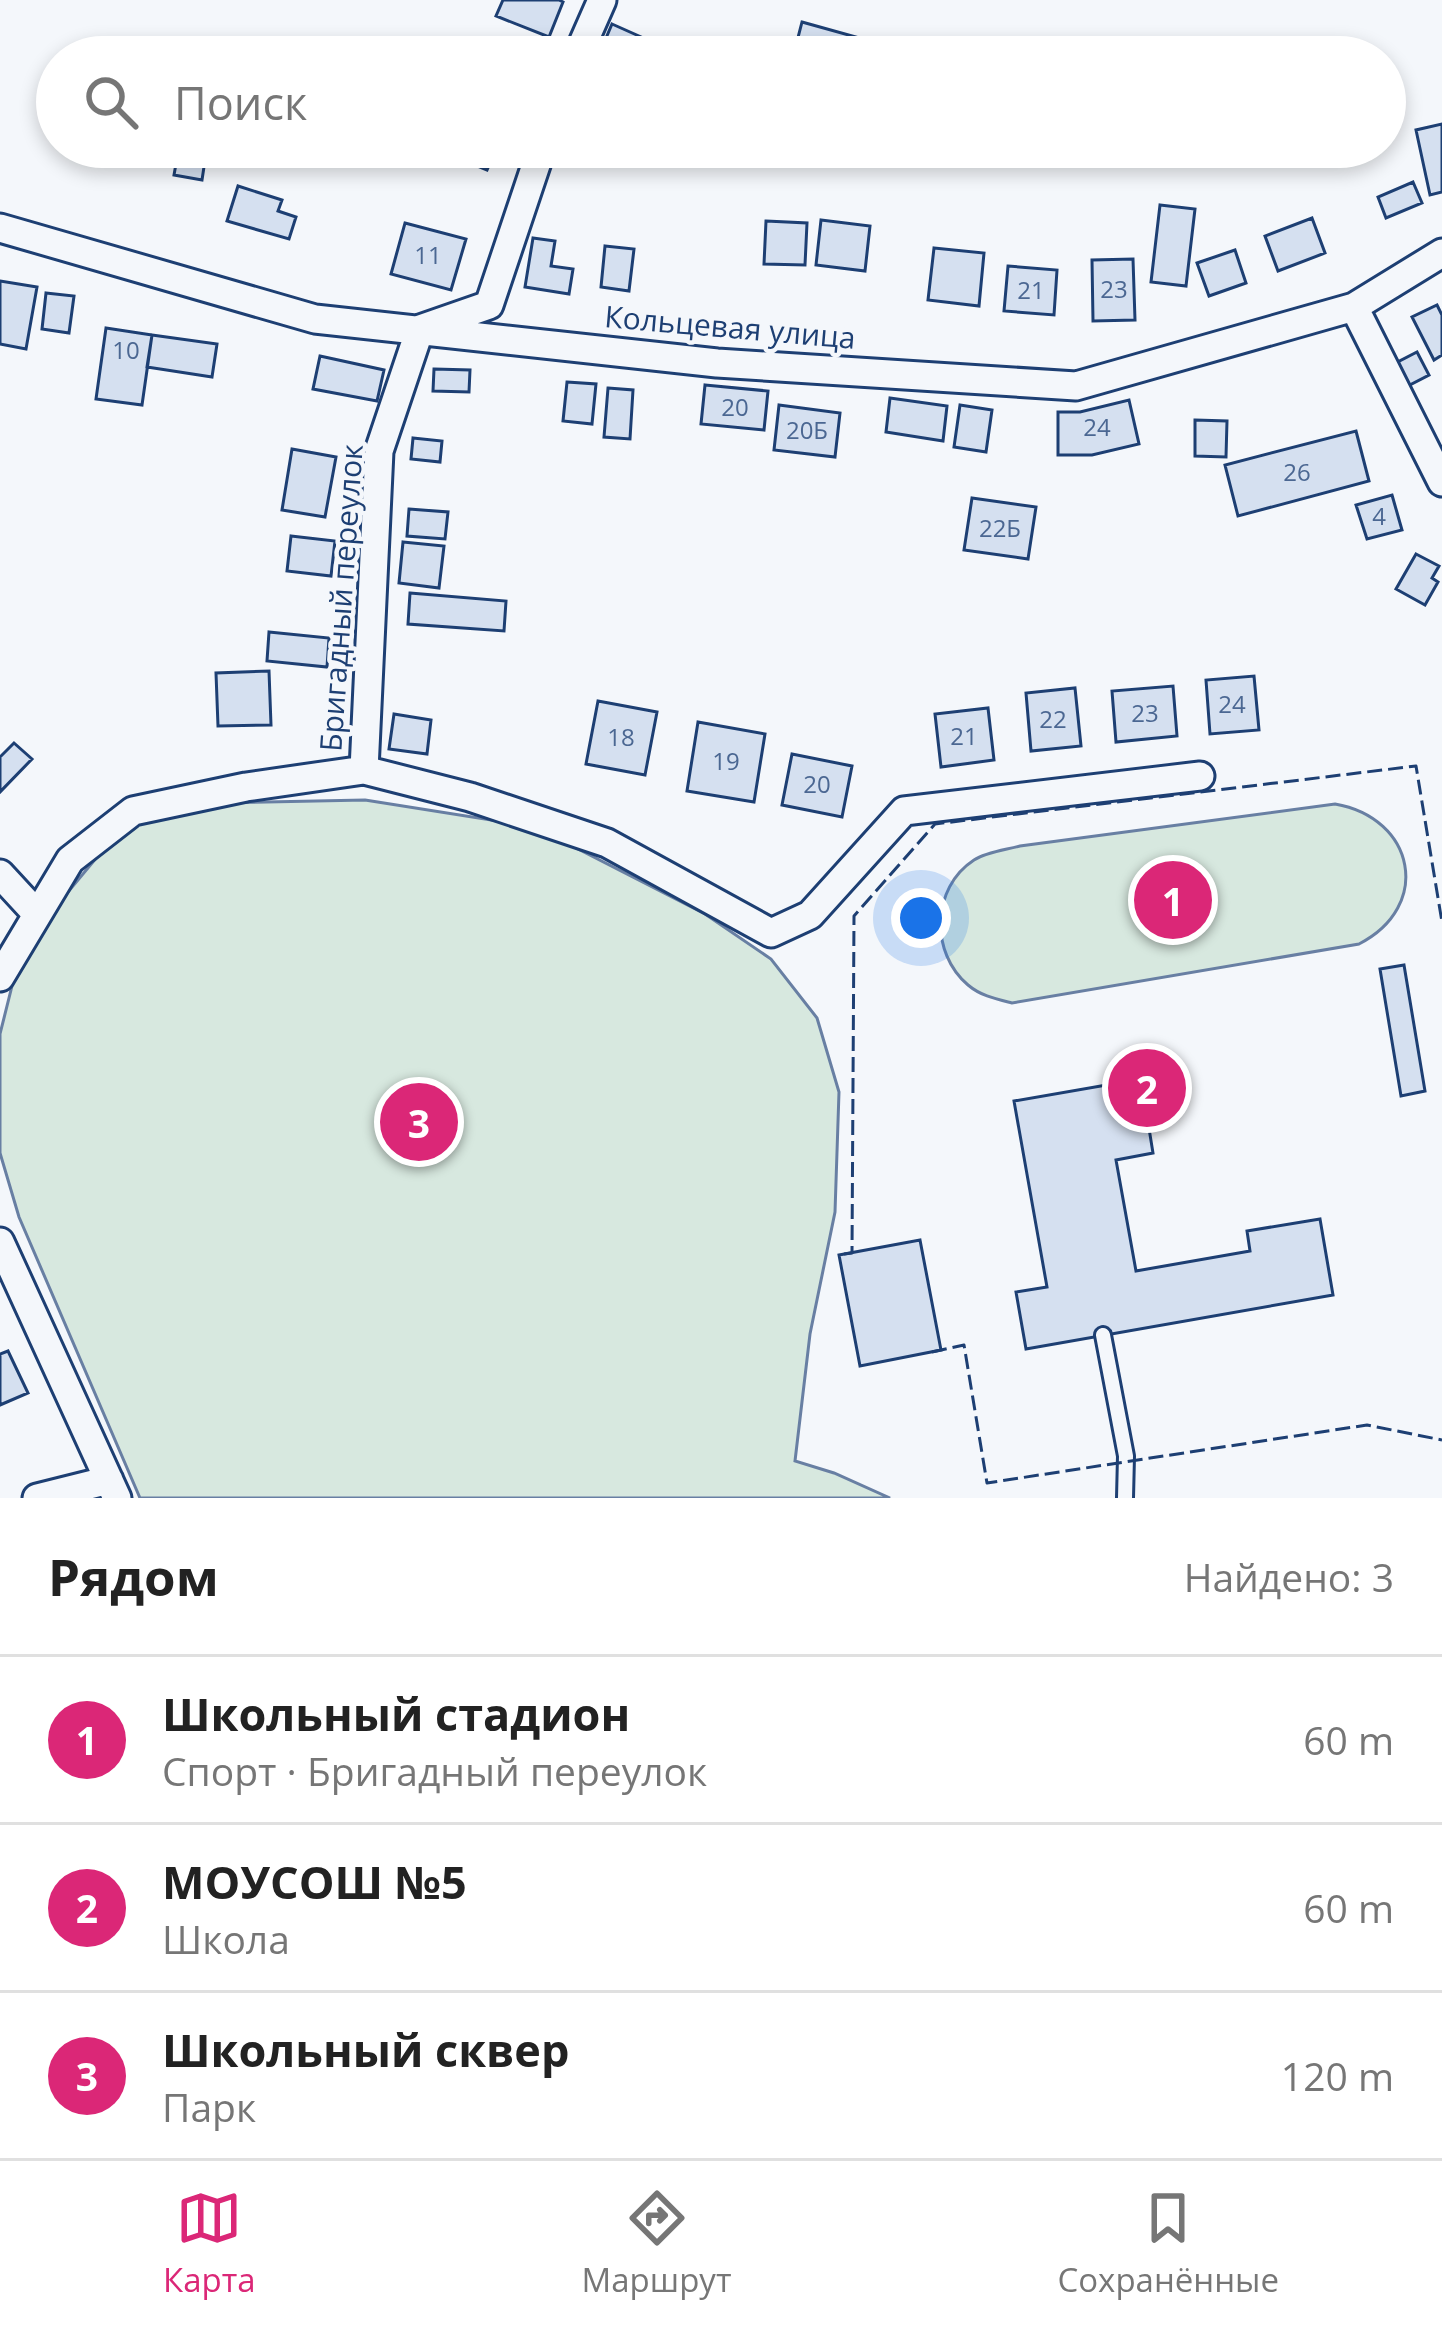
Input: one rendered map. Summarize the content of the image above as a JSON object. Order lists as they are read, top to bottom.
{
  "streets": {
    "street": ["Кольцевая улица", "Бригадный переулок"]
  },
  "crossings": [
    ["Кольцевая улица", "Бригадный переулок"]
  ],
  "house_numbers": [
    "11",
    "23",
    "21",
    "10",
    "20",
    "24",
    "20Б",
    "26",
    "4",
    "22Б",
    "24",
    "23",
    "22",
    "21",
    "18",
    "19",
    "20"
  ],
  "page": {
    "search": "Поиск",
    "pins": ["1", "2", "3"],
    "heading": ["Рядом", "Найдено: 3"],
    "list": [
      {
        "mark": "1",
        "name": "Школьный стадион",
        "note": "Спорт · Бригадный переулок",
        "value": "60 m"
      },
      {
        "mark": "2",
        "name": "МОУСОШ №5",
        "note": "Школа",
        "value": "60 m"
      },
      {
        "mark": "3",
        "name": "Школьный сквер",
        "note": "Парк",
        "value": "120 m"
      }
    ],
    "nav": ["Карта", "Маршрут", "Сохранённые"]
  }
}
